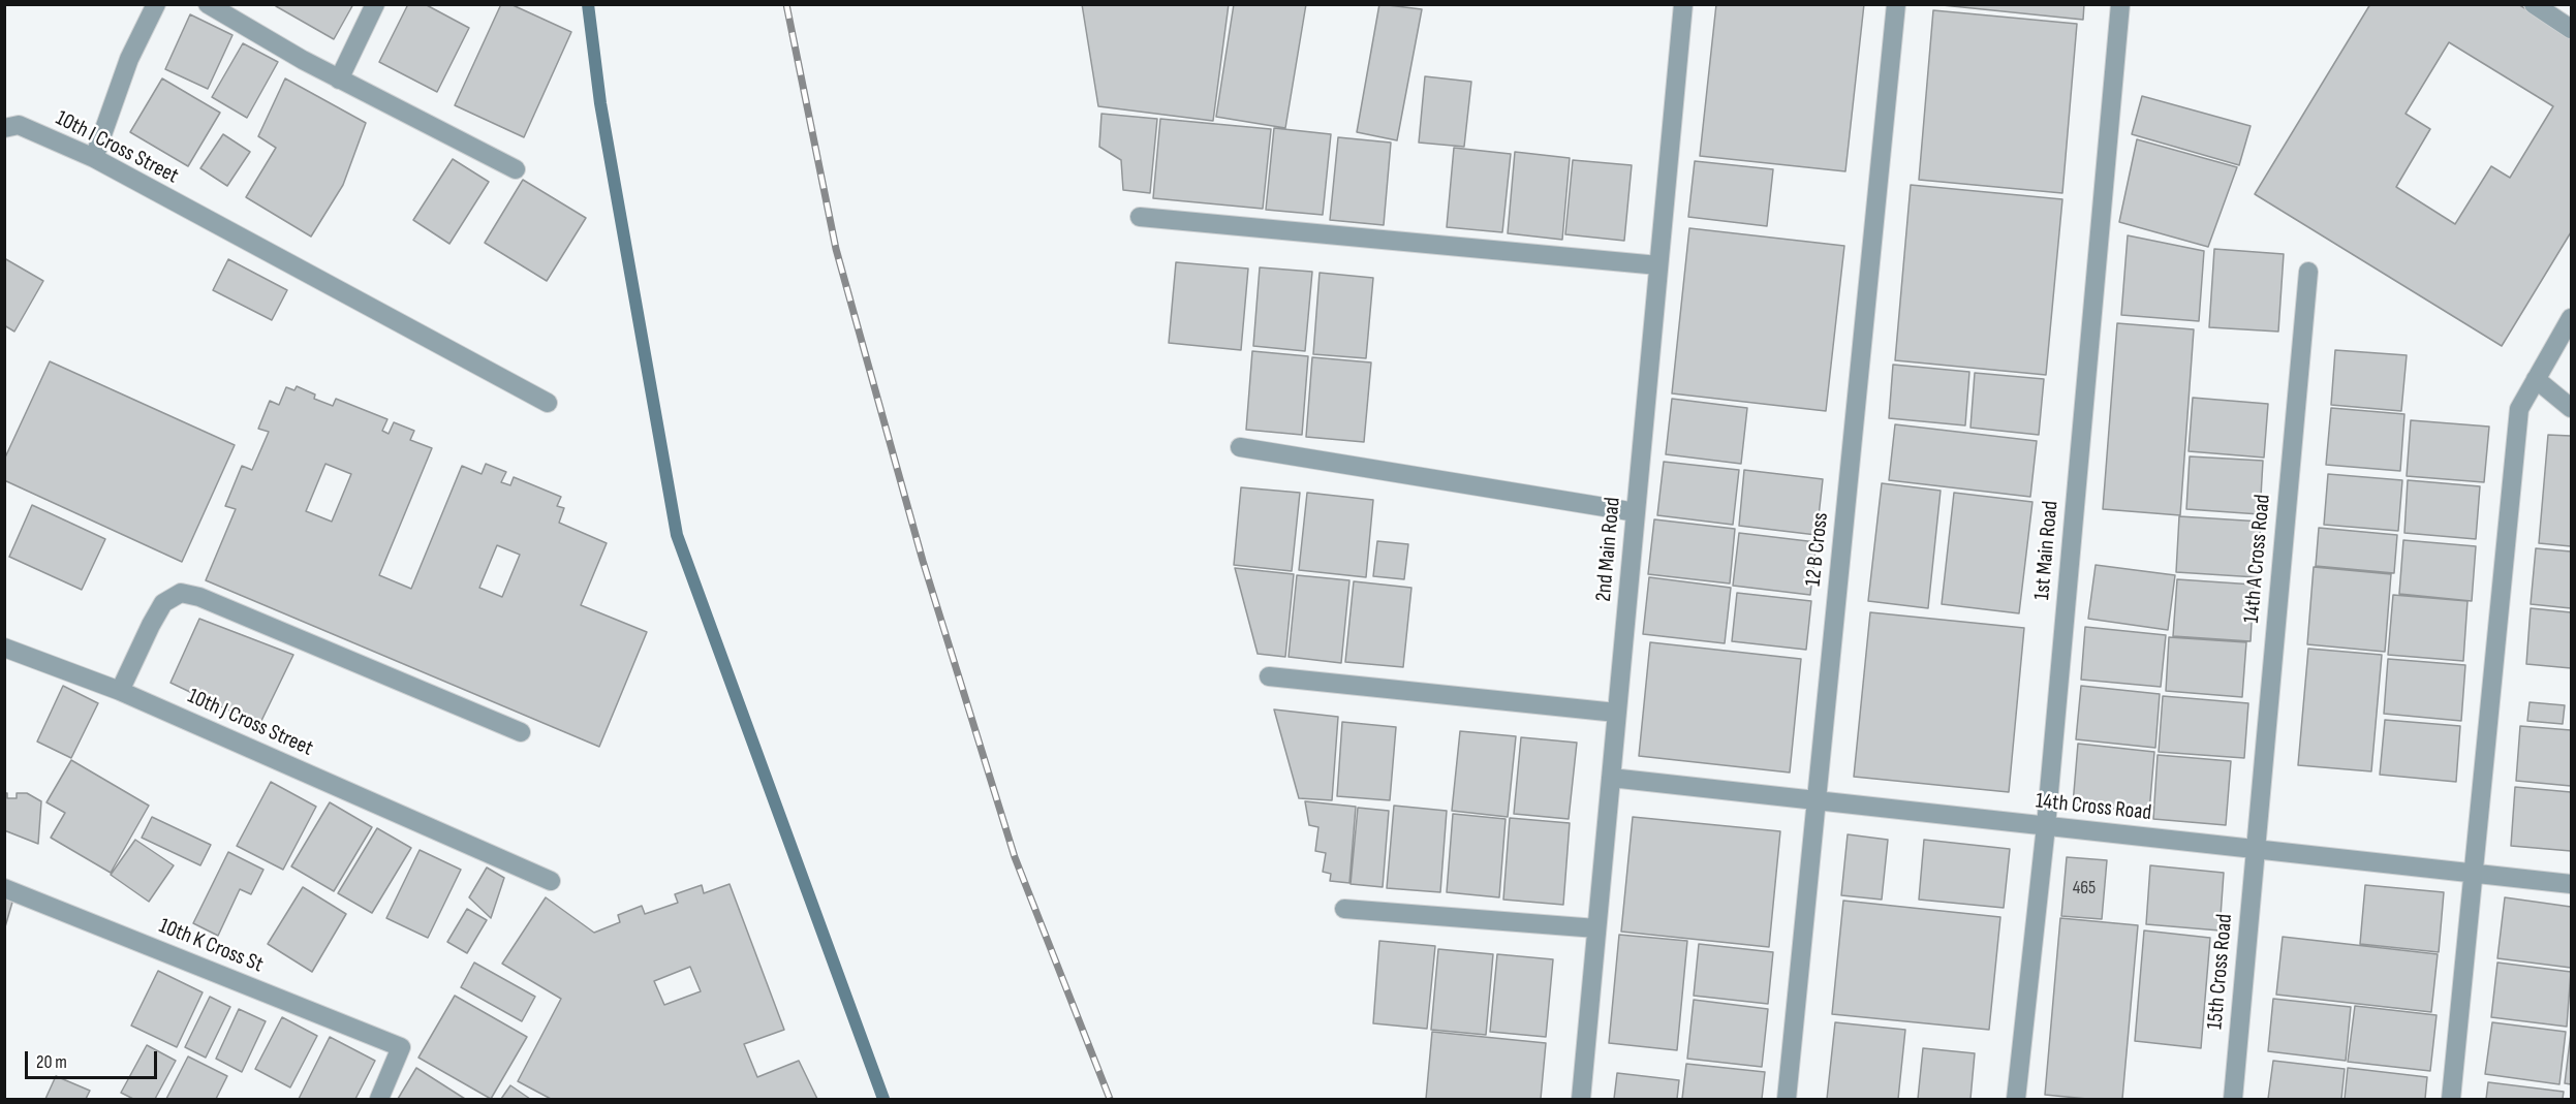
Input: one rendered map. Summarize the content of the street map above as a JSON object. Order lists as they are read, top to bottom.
{
  "streets": {
    "street": [
      "10th I Cross Street",
      "2nd Main Road",
      "12 B Cross",
      "1st Main Road",
      "14th A Cross Road",
      "10th J Cross Street",
      "14th Cross Road",
      "10th K Cross St",
      "15th Cross Road"
    ]
  },
  "crossings": [
    ["2nd Main Road", "14th Cross Road"],
    ["12 B Cross", "14th Cross Road"],
    ["1st Main Road", "14th Cross Road"],
    ["14th A Cross Road", "14th Cross Road"],
    ["14th A Cross Road", "15th Cross Road"],
    ["14th Cross Road", "15th Cross Road"]
  ],
  "house_numbers": ["465"],
  "scale_bar": "20 m"
}
